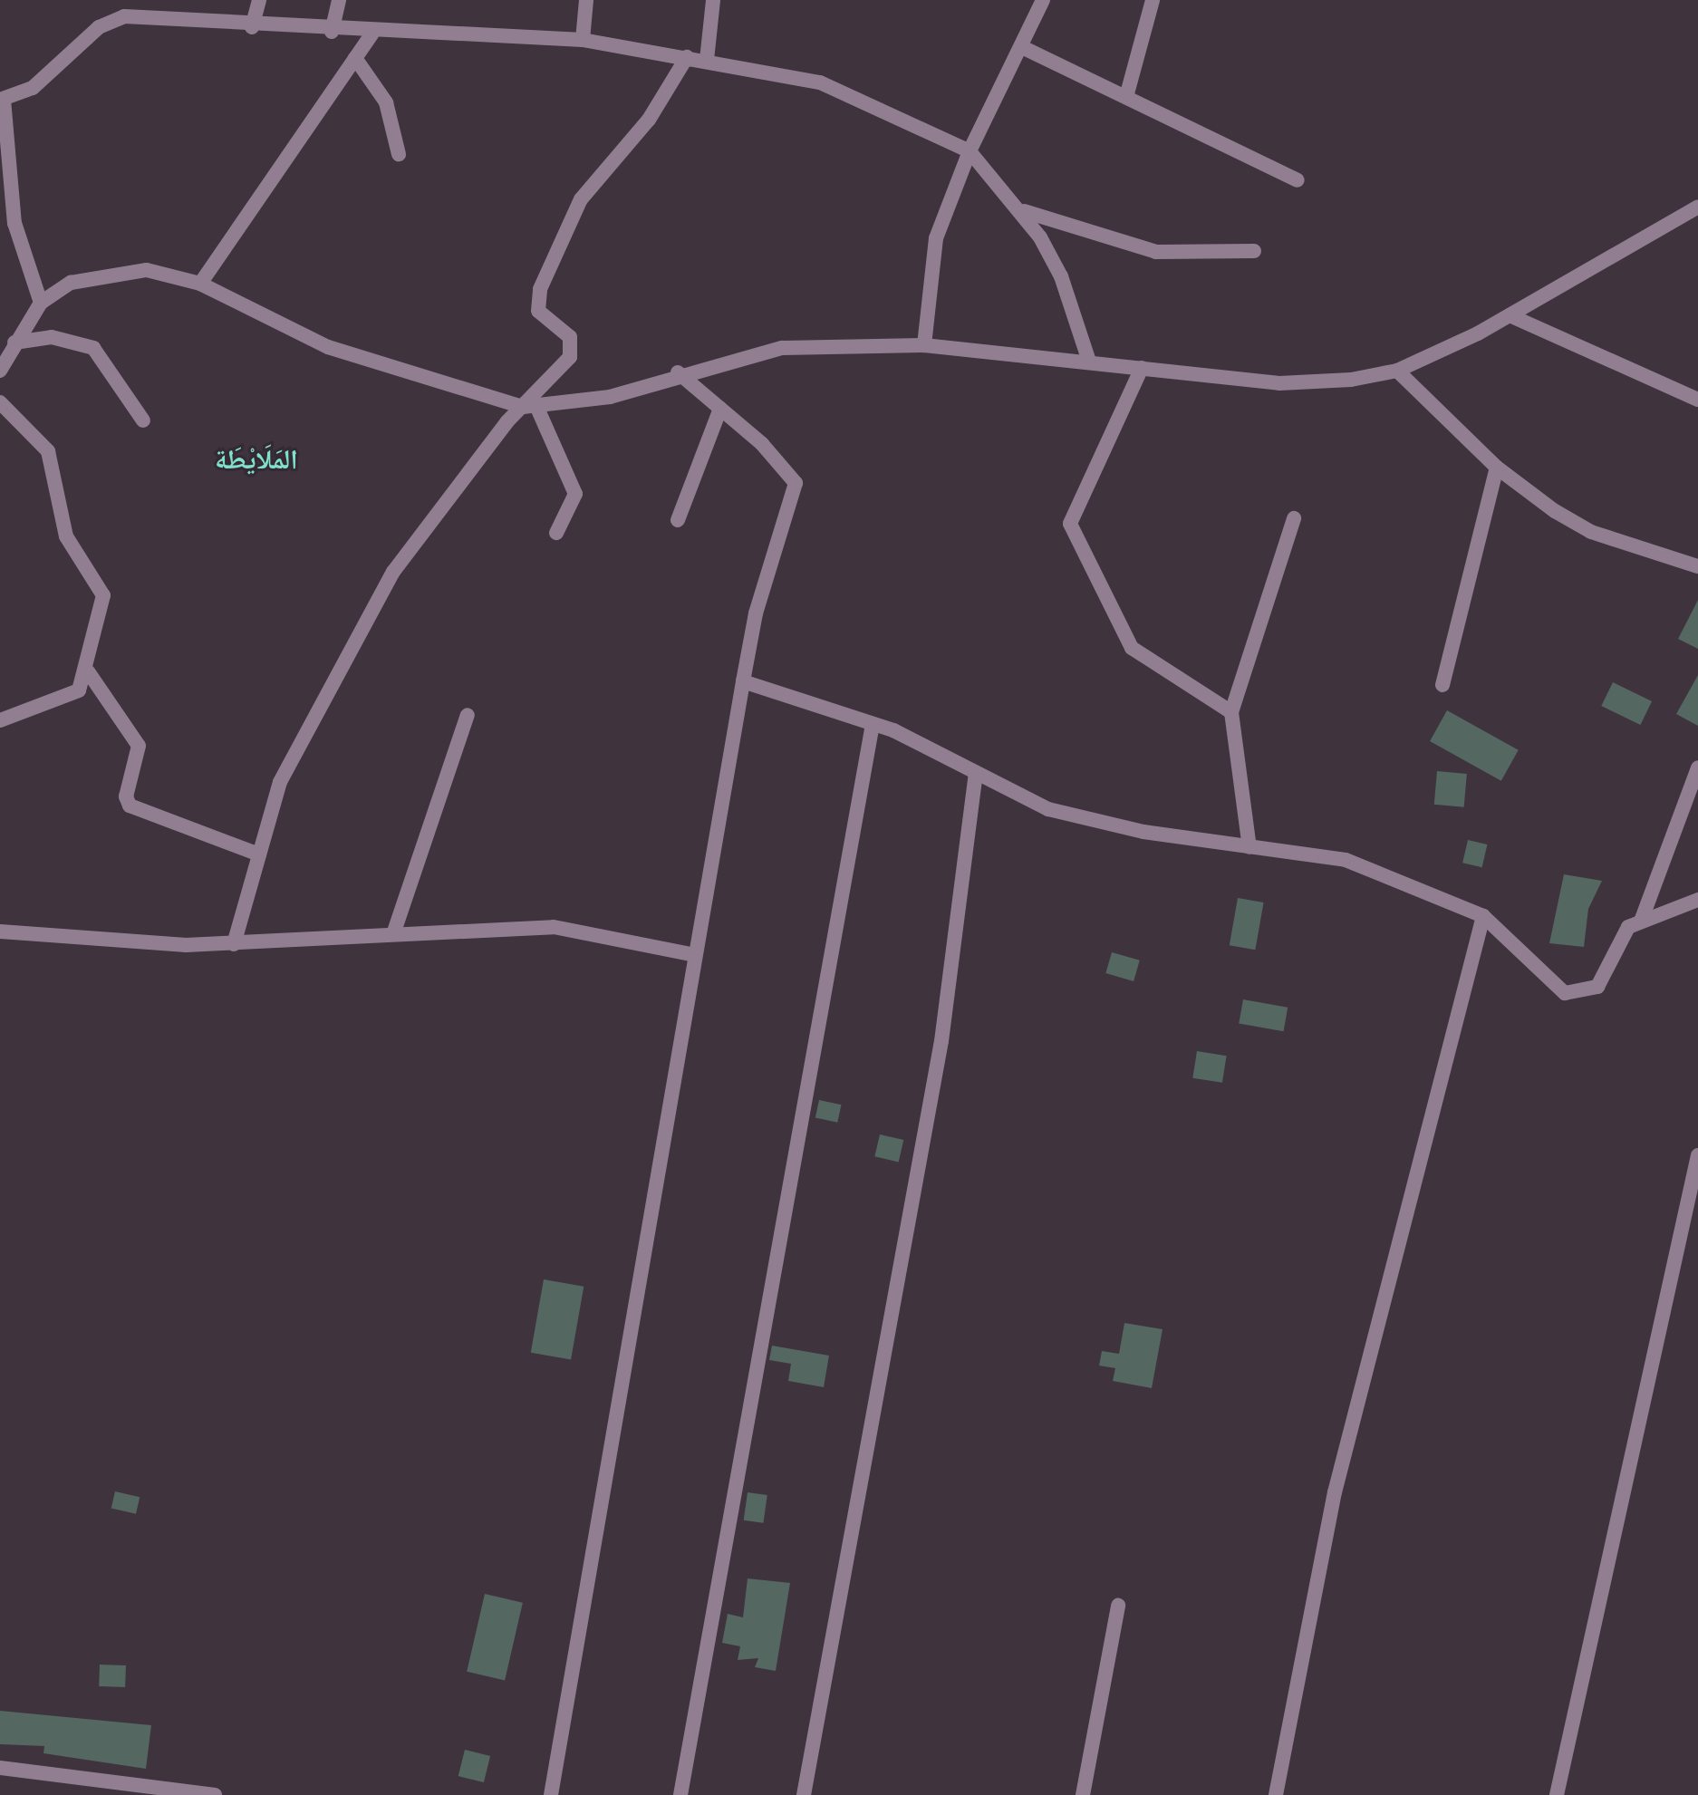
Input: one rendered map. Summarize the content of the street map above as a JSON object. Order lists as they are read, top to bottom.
{
  "districts": ["المَلَايْطَة"]
}
